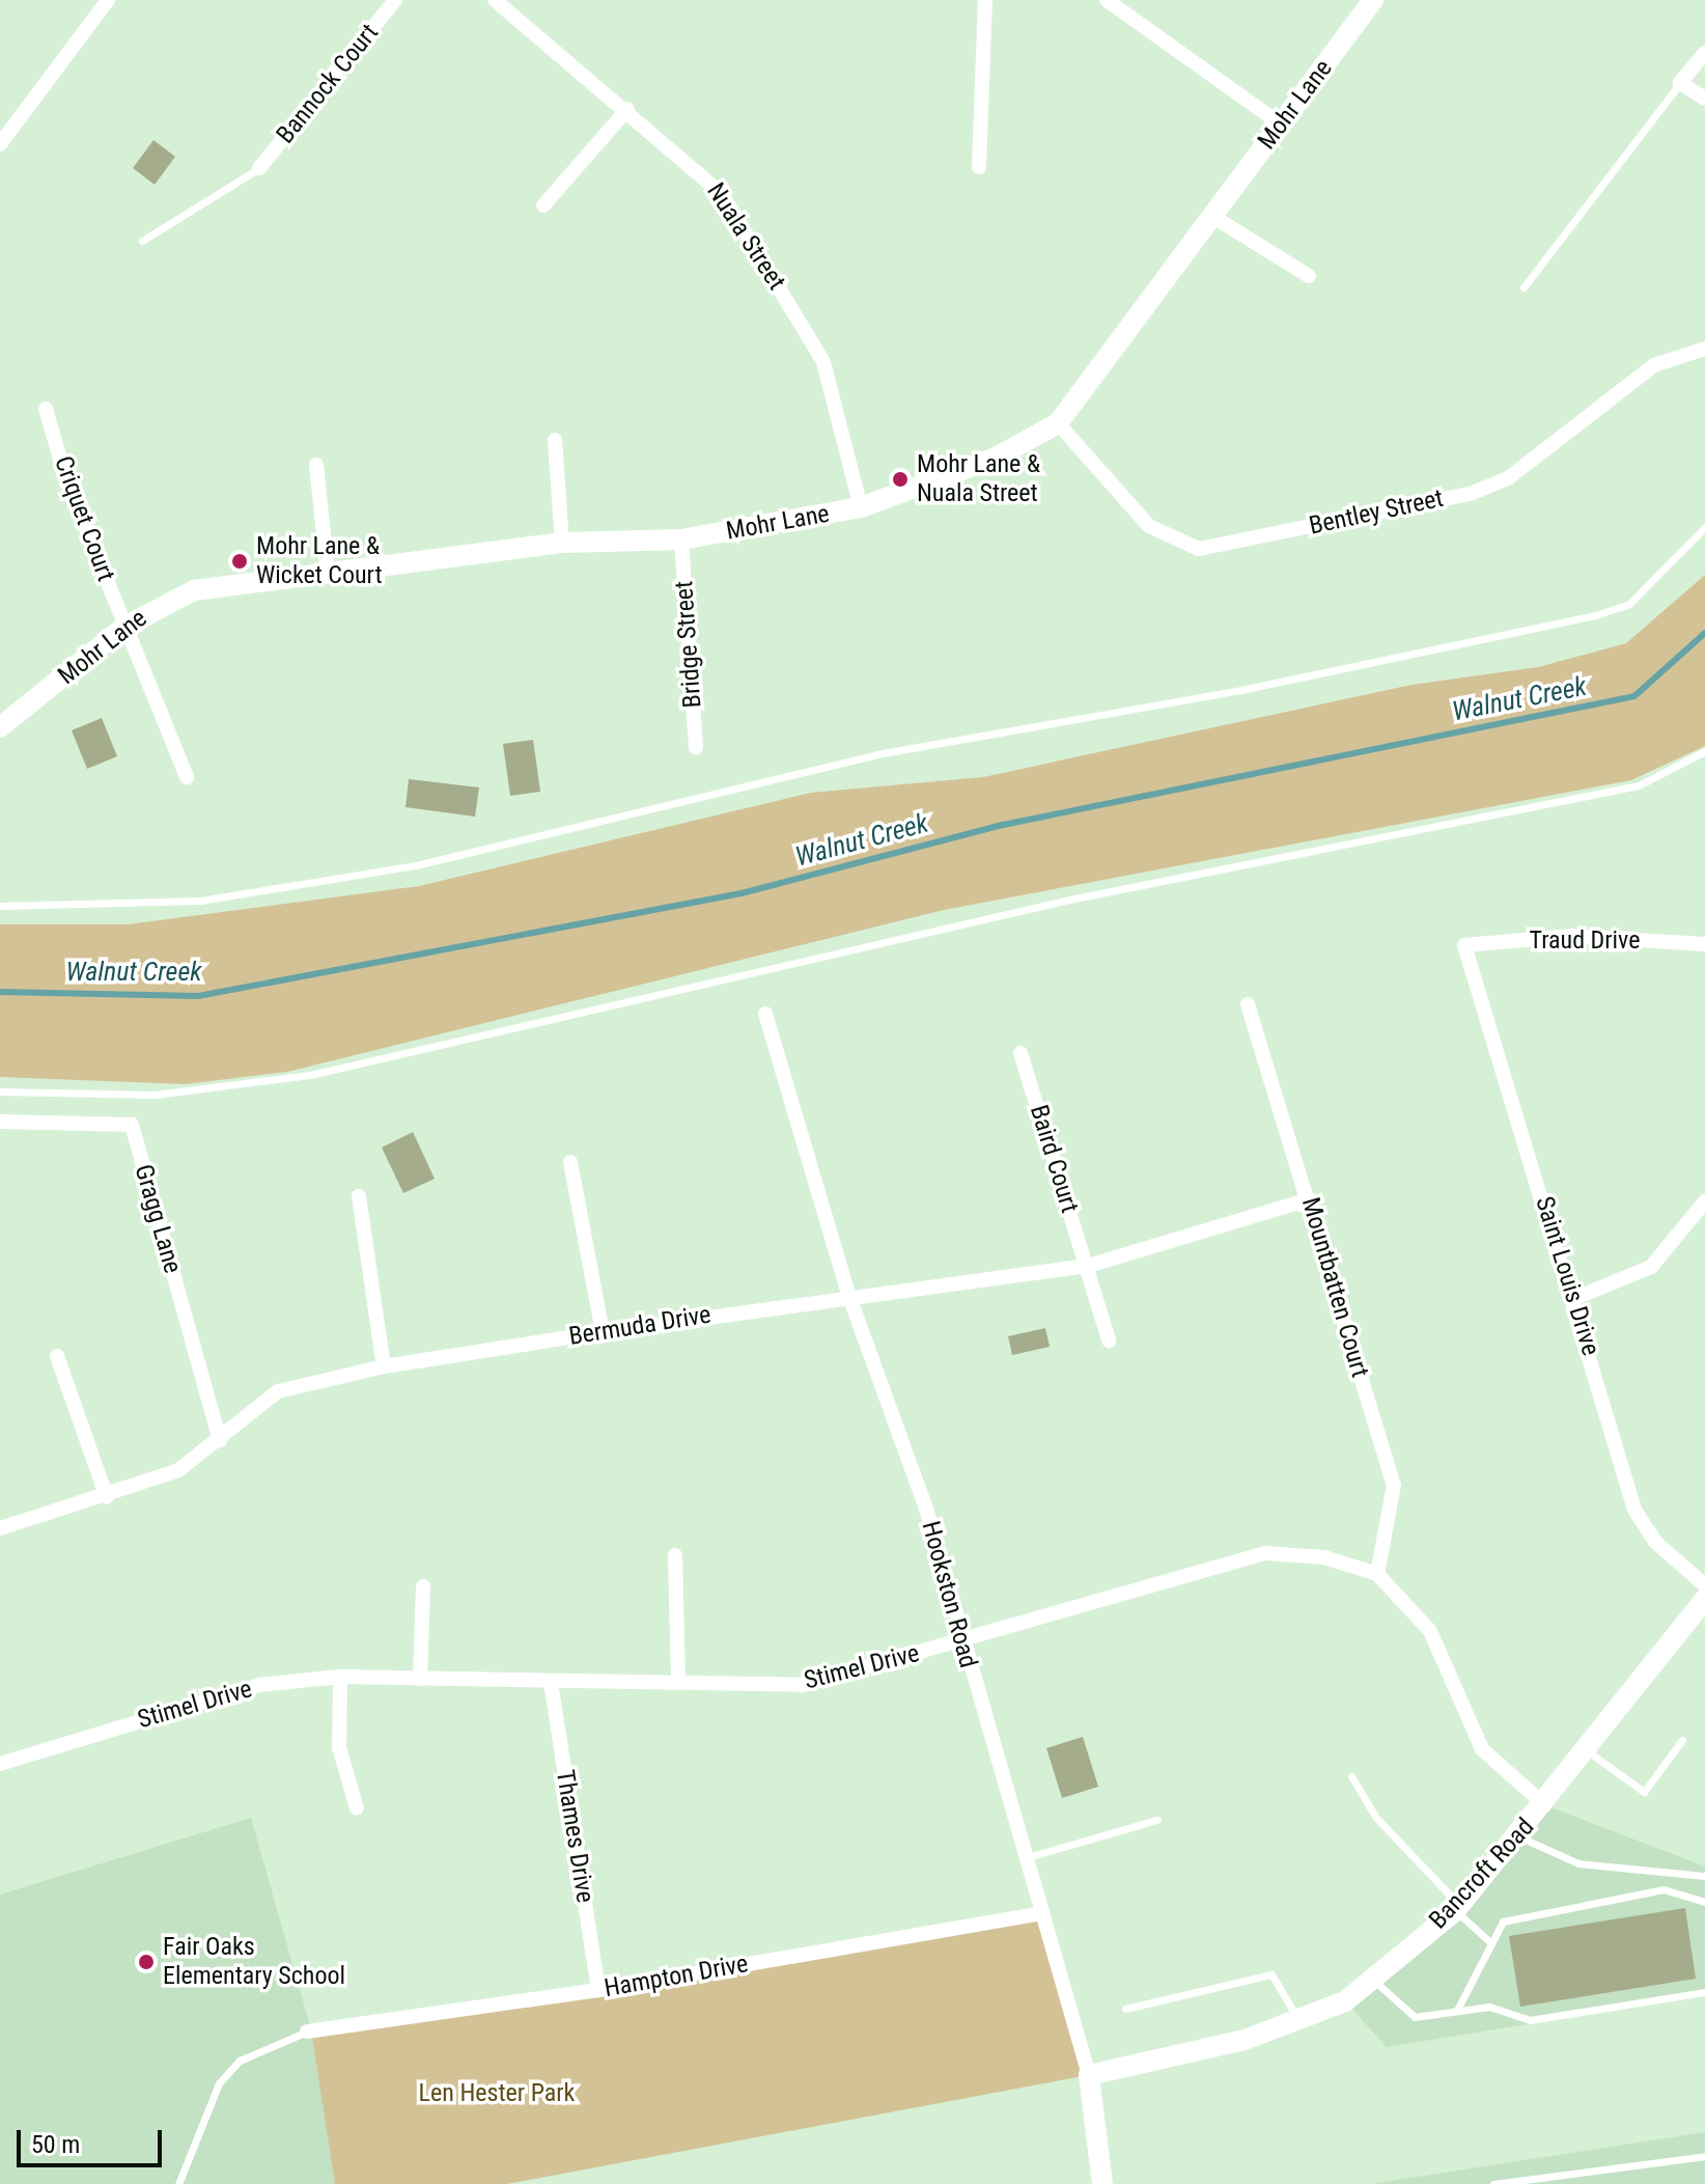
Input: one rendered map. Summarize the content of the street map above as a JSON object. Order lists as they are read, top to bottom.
{
  "streets": {
    "street": [
      "Bannock Court",
      "Mohr Lane",
      "Nuala Street",
      "Bentley Street",
      "Criquet Court",
      "Bridge Street",
      "Traud Drive",
      "Baird Court",
      "Gragg Lane",
      "Saint Louis Drive",
      "Mountbatten Court",
      "Bermuda Drive",
      "Hookston Road",
      "Stimel Drive",
      "Thames Drive",
      "Bancroft Road",
      "Hampton Drive"
    ]
  },
  "crossings": [
    ["Mohr Lane", "Nuala Street"],
    ["Mohr Lane", "Bentley Street"],
    ["Mohr Lane", "Criquet Court"],
    ["Mohr Lane", "Bridge Street"],
    ["Traud Drive", "Saint Louis Drive"],
    ["Baird Court", "Bermuda Drive"],
    ["Gragg Lane", "Bermuda Drive"],
    ["Saint Louis Drive", "Bancroft Road"],
    ["Mountbatten Court", "Bermuda Drive"],
    ["Mountbatten Court", "Stimel Drive"],
    ["Bermuda Drive", "Hookston Road"],
    ["Hookston Road", "Stimel Drive"],
    ["Hookston Road", "Bancroft Road"],
    ["Hookston Road", "Hampton Drive"],
    ["Stimel Drive", "Thames Drive"],
    ["Stimel Drive", "Bancroft Road"],
    ["Thames Drive", "Hampton Drive"]
  ],
  "water": ["Walnut Creek"],
  "parks": ["Len Hester Park"],
  "places": ["Mohr Lane & Nuala Street", "Mohr Lane & Wicket Court", "Fair Oaks Elementary School"],
  "scale_bar": "50 m"
}
